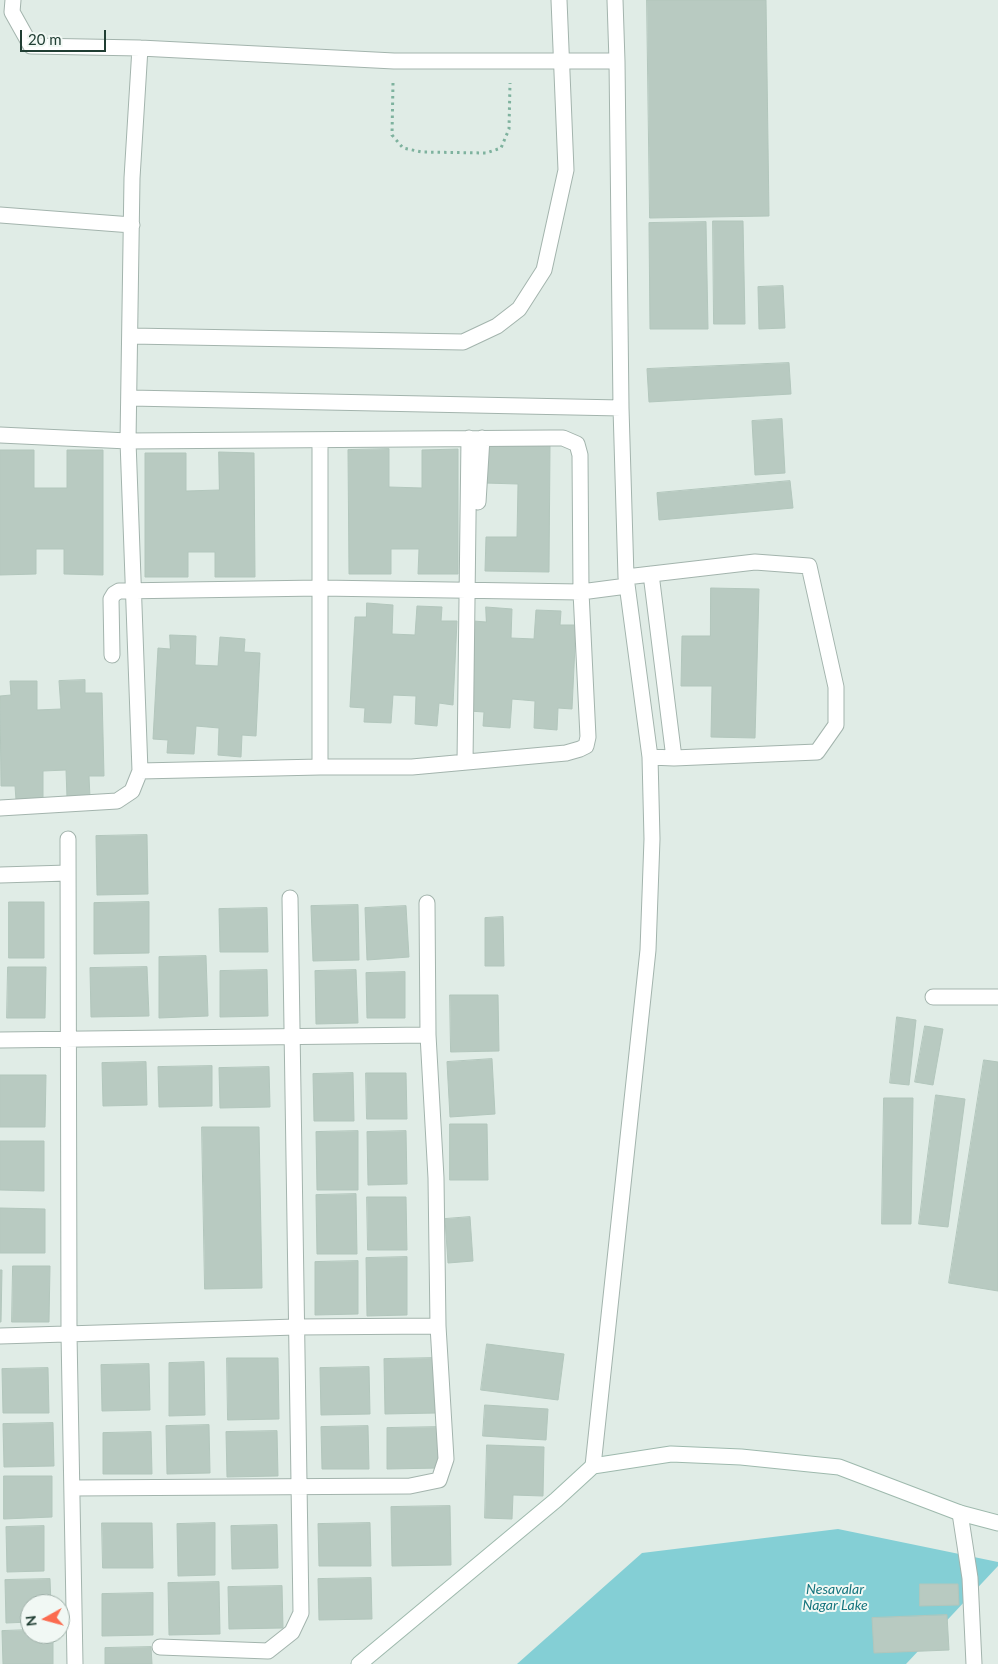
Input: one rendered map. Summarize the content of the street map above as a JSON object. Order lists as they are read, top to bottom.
{
  "water": ["Nesavalar Nagar Lake"],
  "scale_bar": "20 m",
  "north": "left"
}
